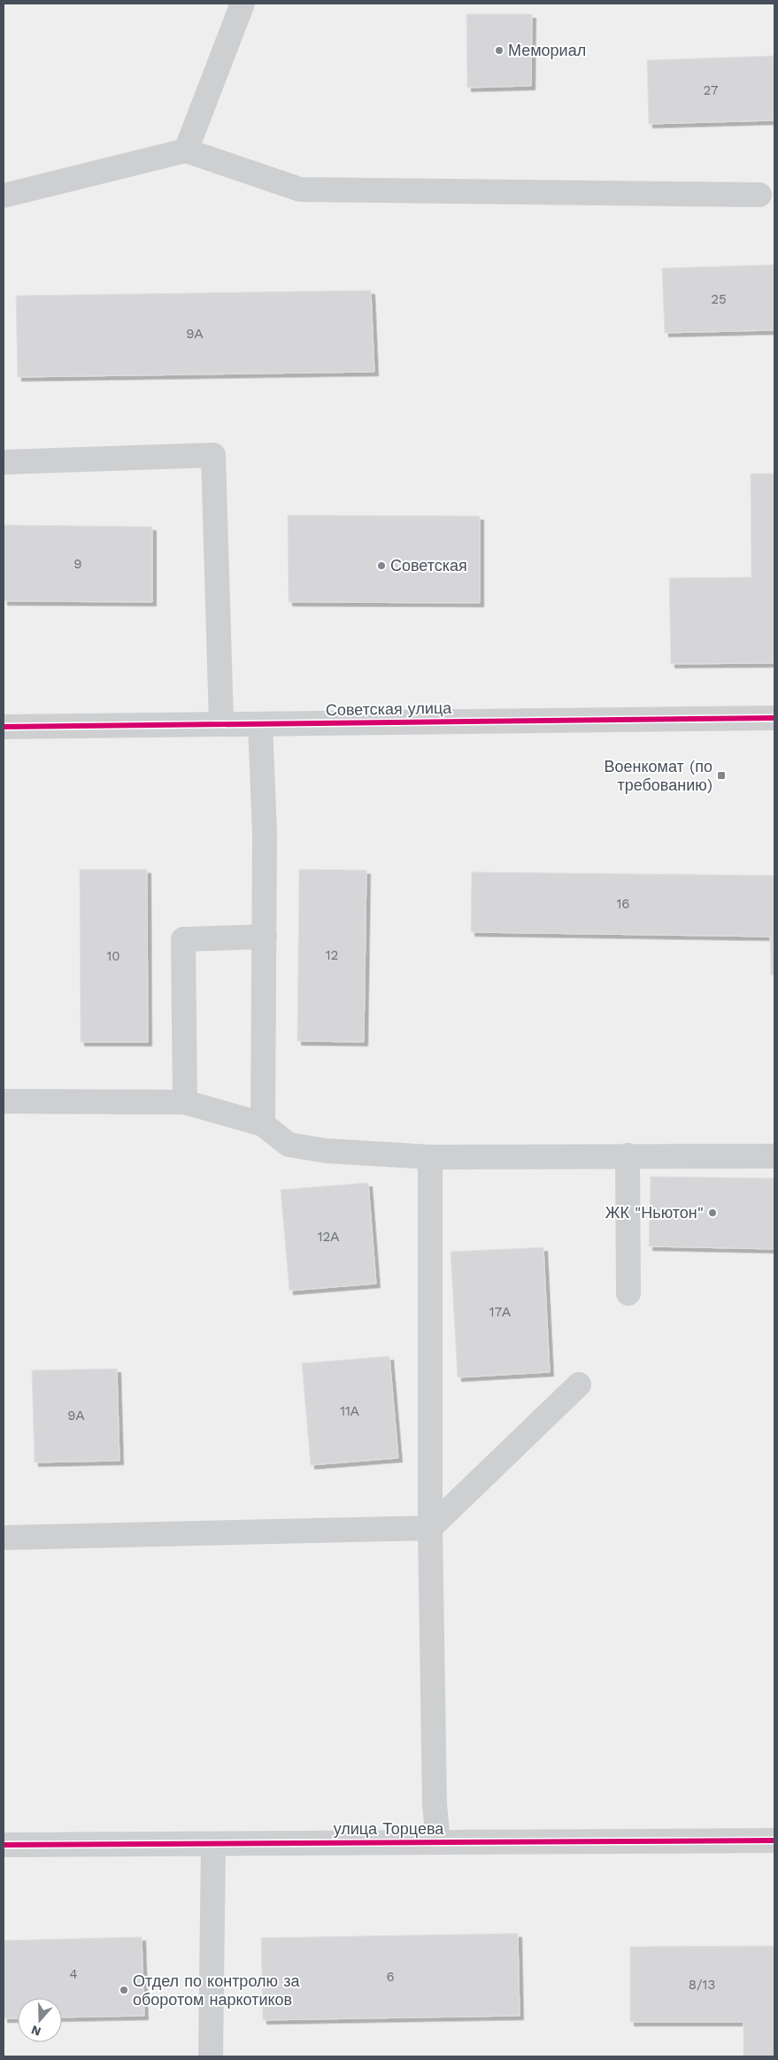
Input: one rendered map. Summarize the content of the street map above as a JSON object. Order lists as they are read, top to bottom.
{
  "streets": {
    "street": ["Советская улица", "улица Торцева"]
  },
  "places": {
    "other": [
      "Мемориал",
      "Советская",
      "ЖК \"Ньютон\"",
      "Отдел по контролю за оборотом наркотиков"
    ],
    "transit": ["Военкомат (по требованию)"]
  },
  "house_numbers": [
    "27",
    "25",
    "9А",
    "9",
    "16",
    "12",
    "10",
    "12А",
    "17А",
    "11А",
    "9А",
    "4",
    "6",
    "8/13"
  ],
  "north": "bottom"
}
